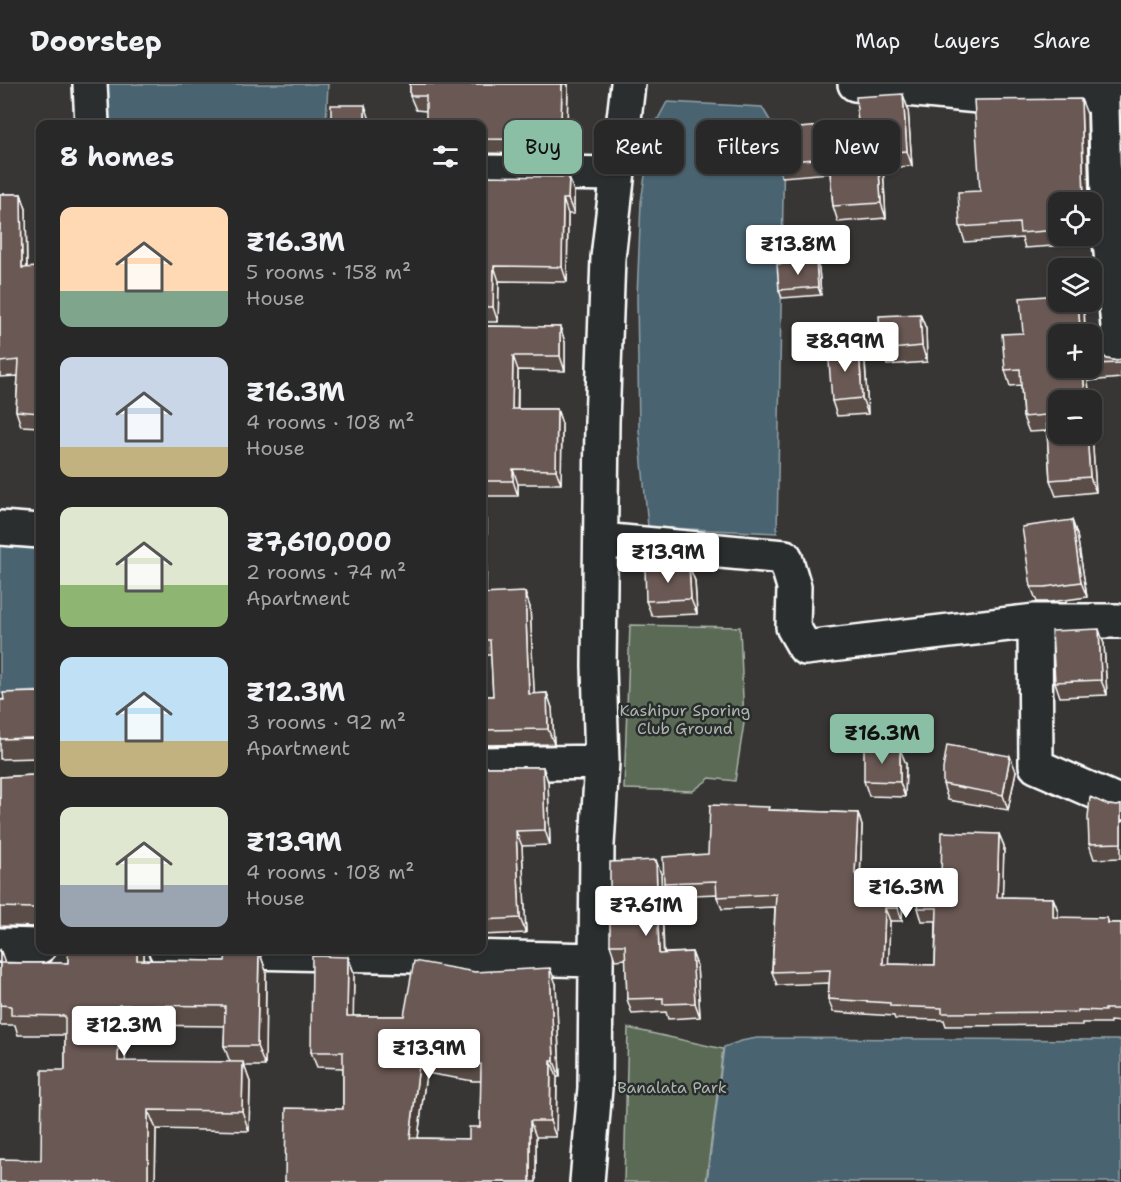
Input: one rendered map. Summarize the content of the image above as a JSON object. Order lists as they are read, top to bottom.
{
  "parks": ["Kashipur Sporing Club Ground", "Banalata Park"],
  "page": {
    "header": "Doorstep",
    "nav": ["Map", "Layers", "Share"],
    "chip": [
      "Buy",
      "Rent",
      "Filters",
      "New"
    ],
    "heading": "8 homes",
    "map_buttons": ["+", "−"],
    "list": [
      {
        "name": "₹16.3M",
        "note": "5 rooms · 158 m² · House"
      },
      {
        "name": "₹16.3M",
        "note": "4 rooms · 108 m² · House"
      },
      {
        "name": "₹7,610,000",
        "note": "2 rooms · 74 m² · Apartment"
      },
      {
        "name": "₹12.3M",
        "note": "3 rooms · 92 m² · Apartment"
      },
      {
        "name": "₹13.9M",
        "note": "4 rooms · 108 m² · House"
      }
    ],
    "price": [
      "₹13.8M",
      "₹8.99M",
      "₹13.9M",
      "₹16.3M",
      "₹16.3M",
      "₹7.61M",
      "₹12.3M",
      "₹13.9M"
    ]
  }
}
